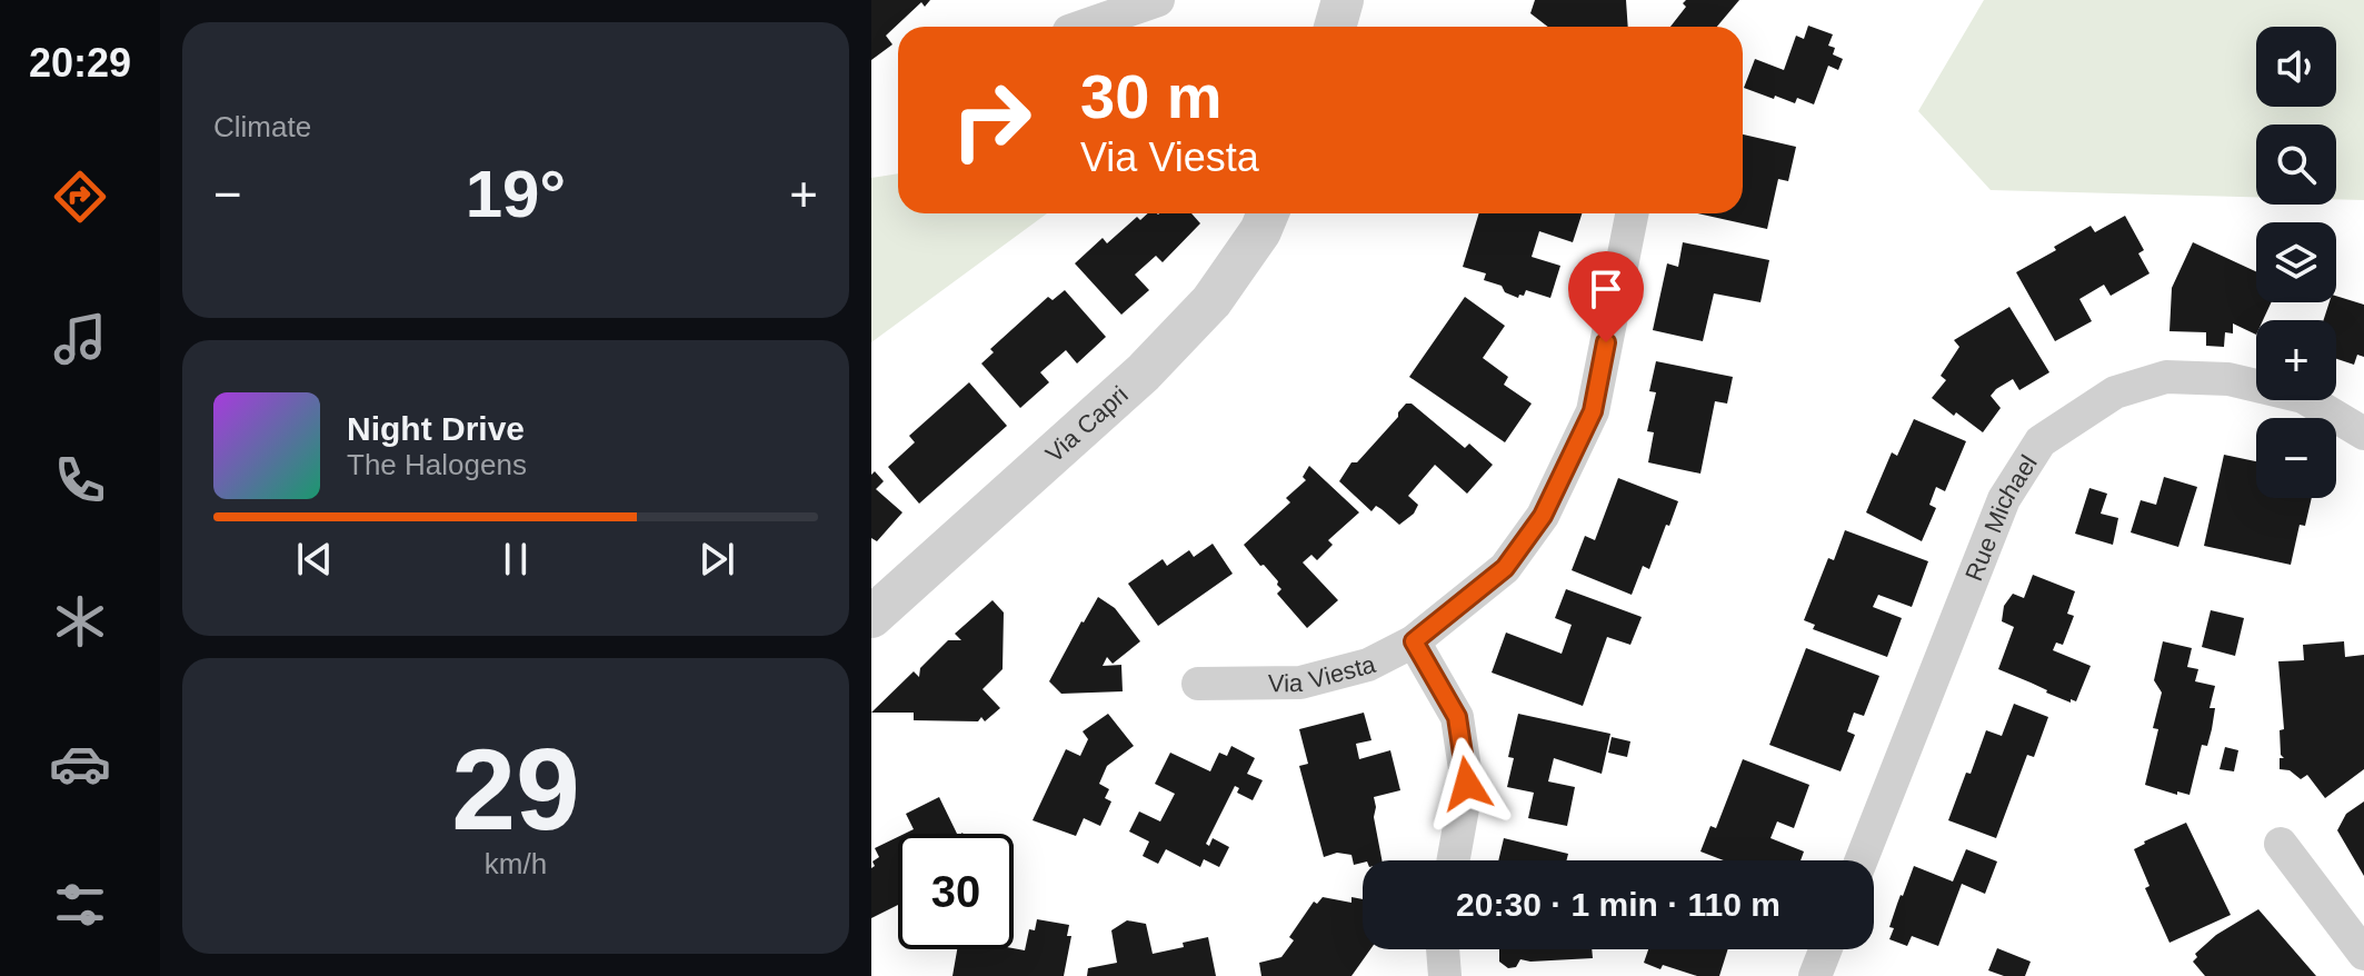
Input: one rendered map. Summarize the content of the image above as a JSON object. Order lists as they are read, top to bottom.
{
  "streets": {
    "street": ["Via Capri", "Rue Michael", "Via Viesta"]
  },
  "page": {
    "tabs": "20:29",
    "tile": [
      "Climate",
      ["29", "km/h"]
    ],
    "map_buttons": ["+", "−"],
    "turn": ["30 m", "Via Viesta"],
    "heat": ["−", "19°", "+"],
    "song": ["Night Drive", "The Halogens"],
    "limit": "30",
    "trip": "20:30 · 1 min · 110 m"
  }
}
